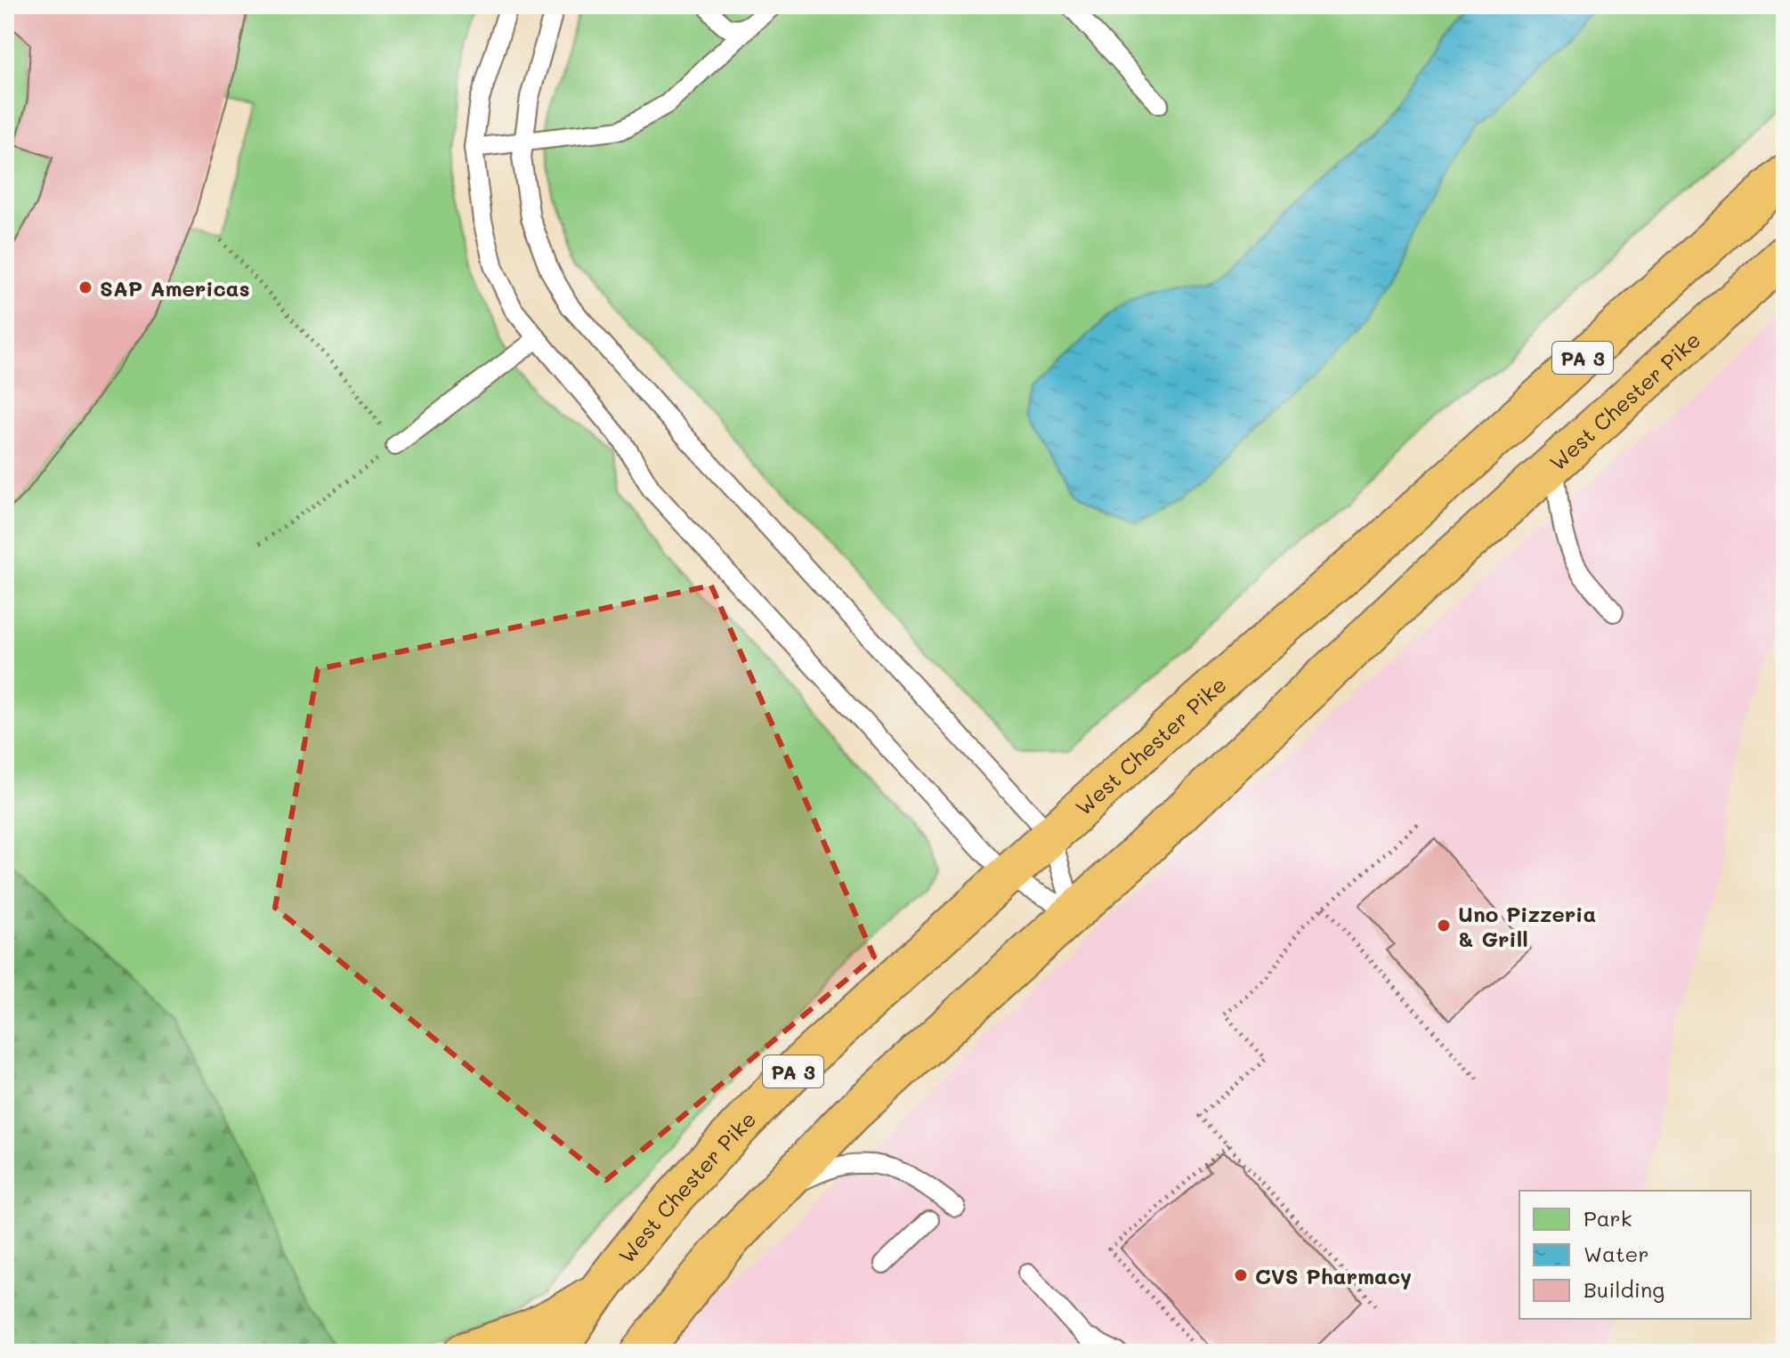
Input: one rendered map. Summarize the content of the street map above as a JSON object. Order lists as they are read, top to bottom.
{
  "streets": {
    "highway": ["PA 3", "West Chester Pike"]
  },
  "places": ["SAP Americas", "Uno Pizzeria & Grill", "CVS Pharmacy"],
  "legend": ["Park", "Water", "Building"]
}
